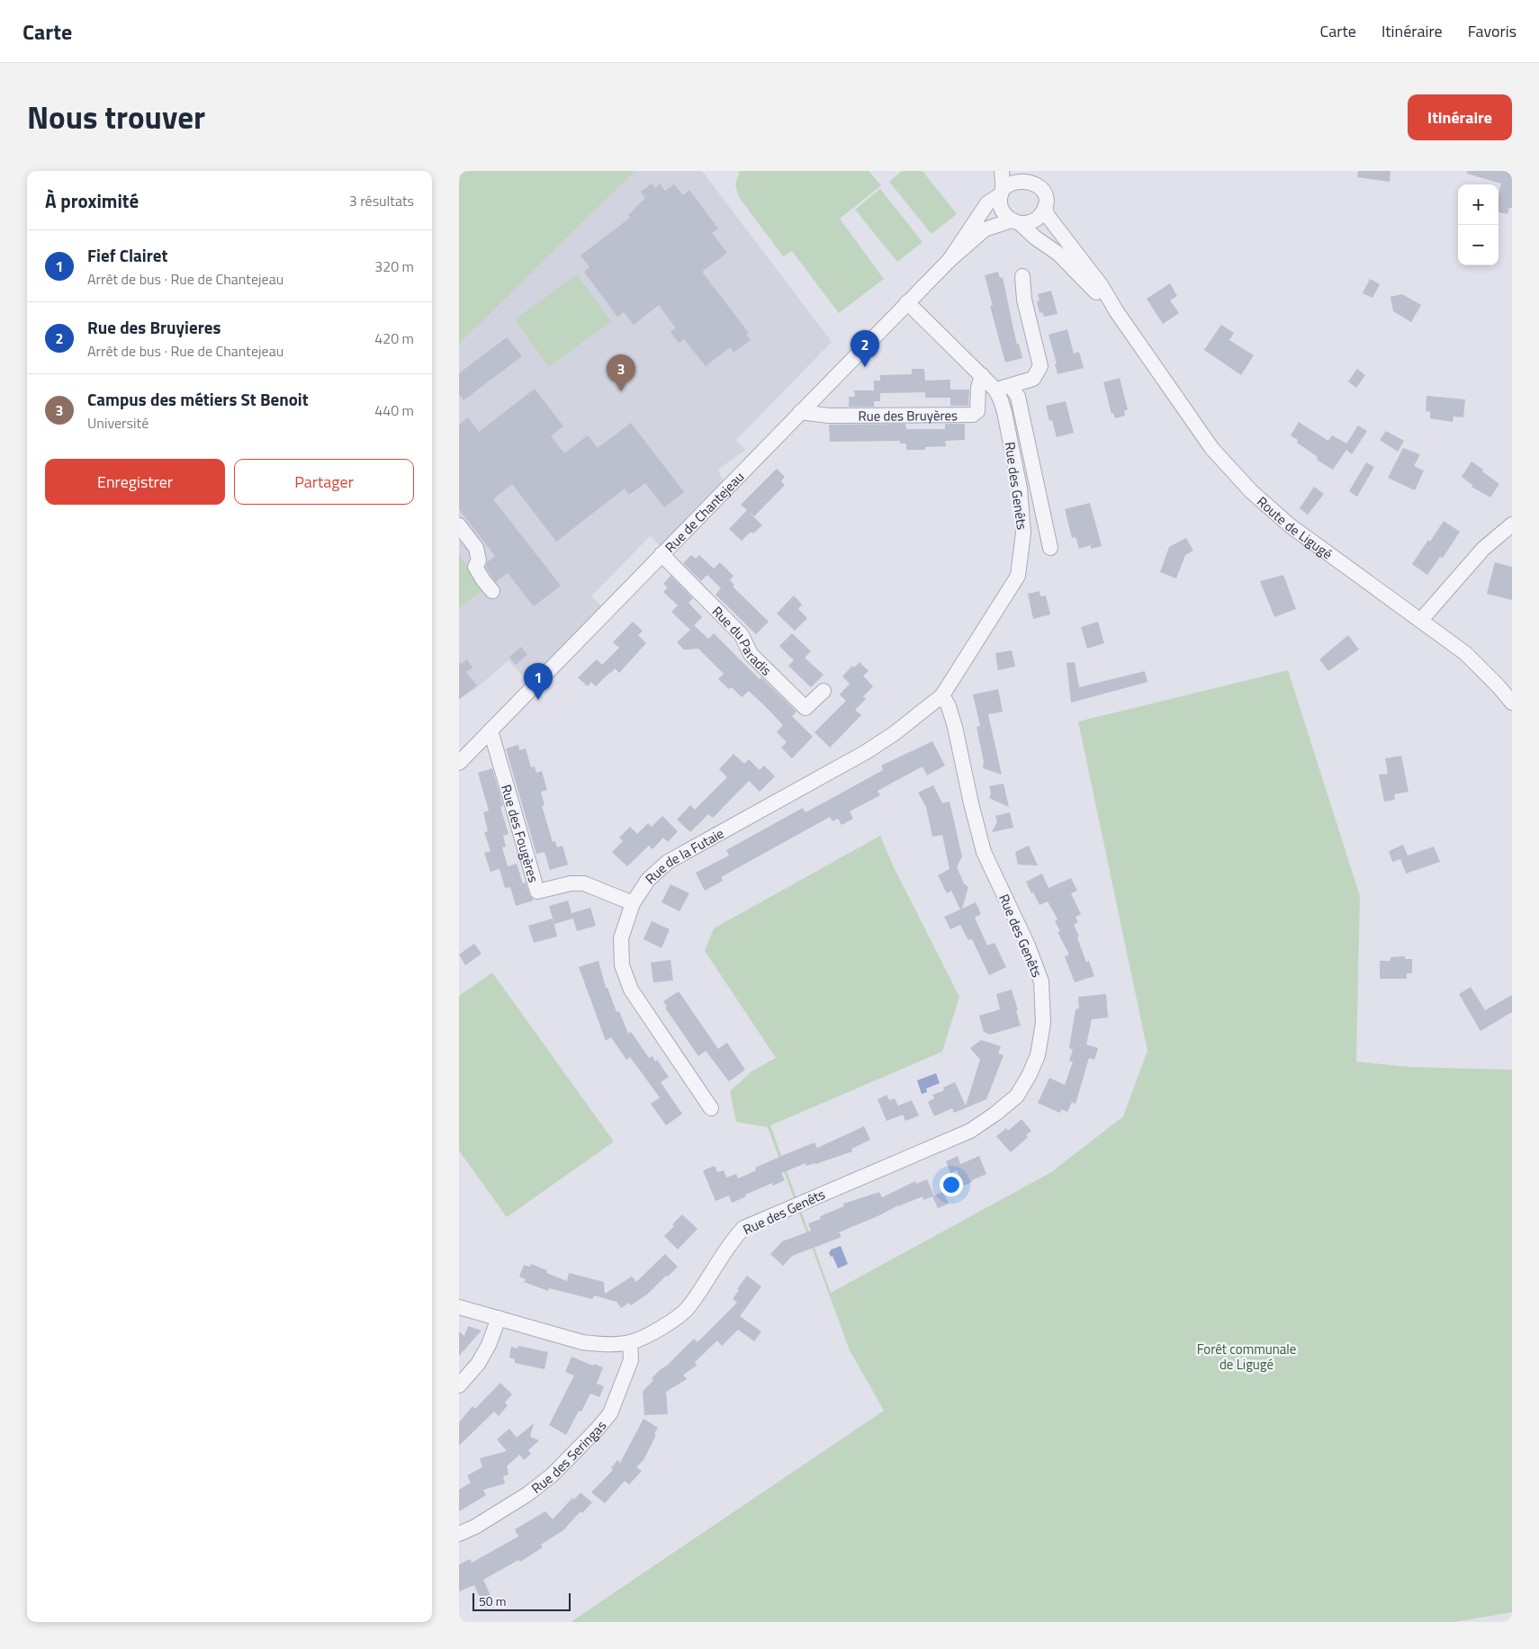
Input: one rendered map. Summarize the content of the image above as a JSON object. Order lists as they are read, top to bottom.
{
  "streets": {
    "street": [
      "Rue des Bruyères",
      "Rue des Genêts",
      "Rue de Chantejeau",
      "Route de Ligugé",
      "Rue du Paradis",
      "Rue des Fougères",
      "Rue de la Futaie",
      "Rue des Seringas"
    ]
  },
  "crossings": [
    ["Rue des Bruyères", "Rue des Genêts"],
    ["Rue des Bruyères", "Rue de Chantejeau"],
    ["Rue des Genêts", "Rue de Chantejeau"],
    ["Rue des Genêts", "Rue de la Futaie"],
    ["Rue des Genêts", "Rue des Seringas"],
    ["Rue de Chantejeau", "Route de Ligugé"],
    ["Rue de Chantejeau", "Rue du Paradis"],
    ["Rue de Chantejeau", "Rue des Fougères"],
    ["Rue des Fougères", "Rue de la Futaie"]
  ],
  "parks": ["Forêt communale de Ligugé"],
  "scale_bar": "50 m",
  "page": {
    "header": "Carte",
    "nav": ["Carte", "Itinéraire", "Favoris"],
    "title": "Nous trouver",
    "buttons": [
      "Itinéraire",
      ["Enregistrer", "Partager"]
    ],
    "heading": ["À proximité", "3 résultats"],
    "map_buttons": ["+", "−"],
    "list": [
      {
        "mark": "1",
        "name": "Fief Clairet",
        "note": "Arrêt de bus · Rue de Chantejeau",
        "value": "320 m"
      },
      {
        "mark": "2",
        "name": "Rue des Bruyieres",
        "note": "Arrêt de bus · Rue de Chantejeau",
        "value": "420 m"
      },
      {
        "mark": "3",
        "name": "Campus des métiers St Benoit",
        "note": "Université",
        "value": "440 m"
      }
    ],
    "pins": ["2", "3", "1"],
    "scale": "50 m"
  }
}
